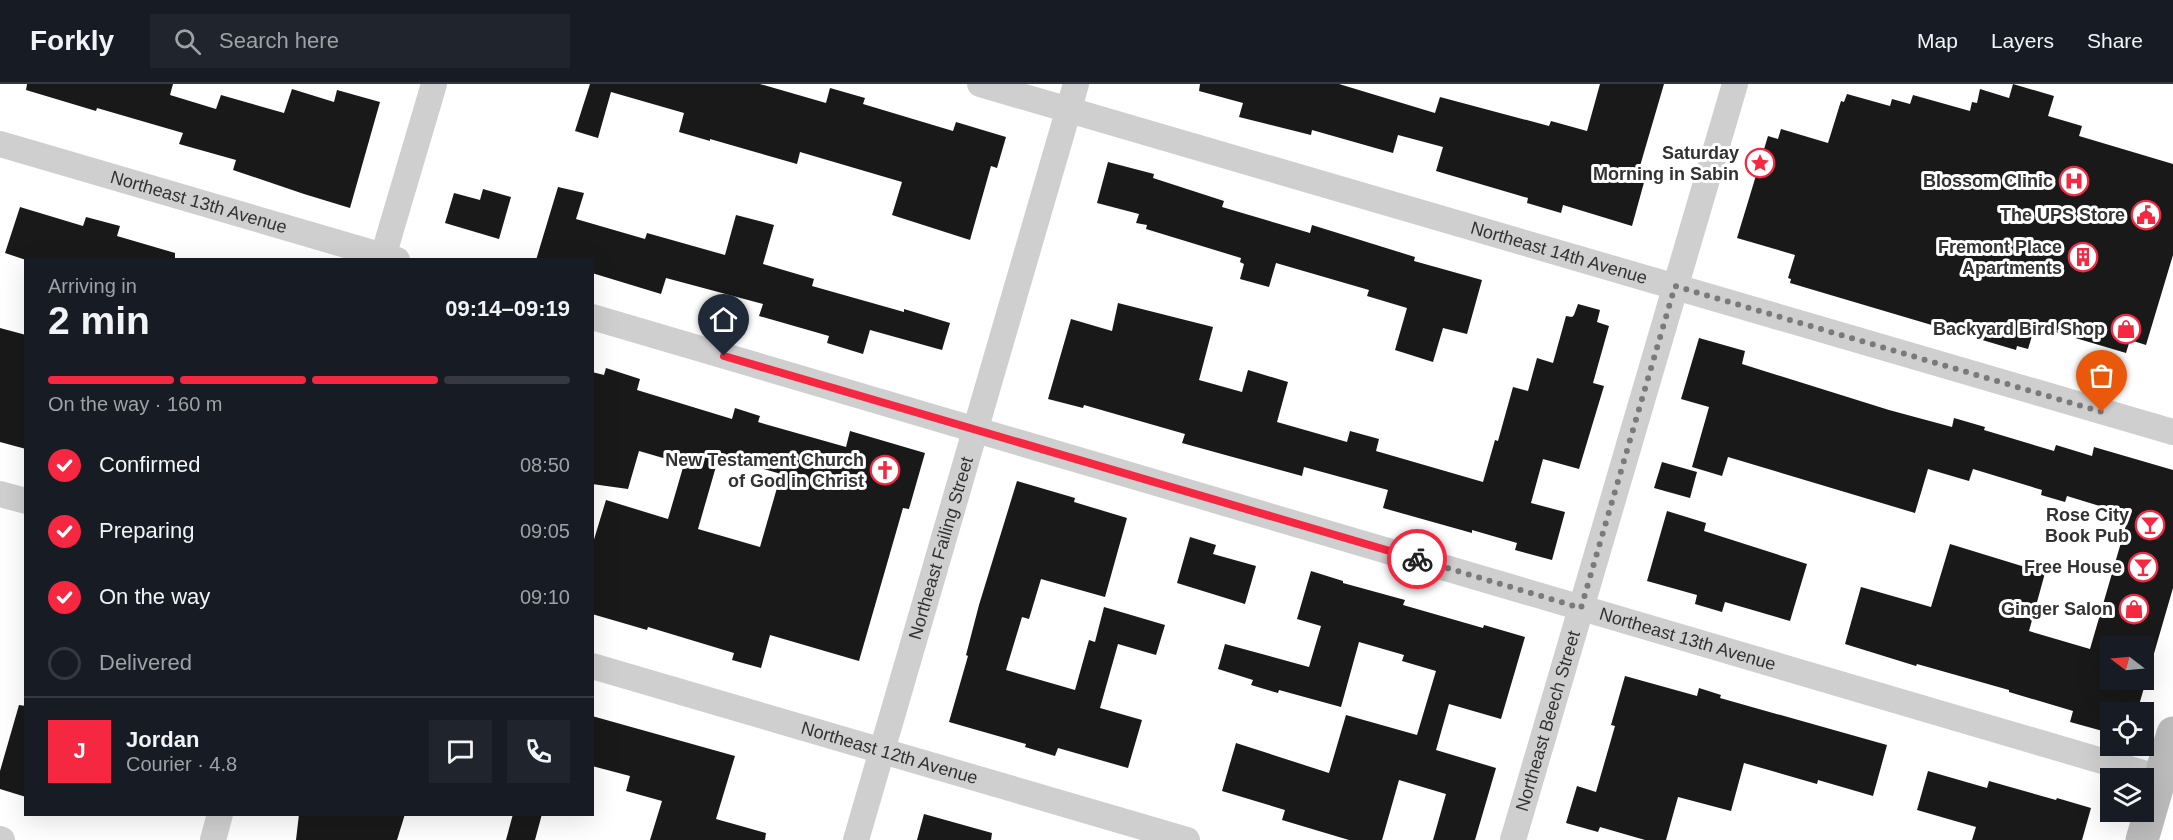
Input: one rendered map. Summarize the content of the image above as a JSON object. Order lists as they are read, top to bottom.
{
  "streets": {
    "street": [
      "Northeast 13th Avenue",
      "Northeast 14th Avenue",
      "Northeast Failing Street",
      "Northeast Beech Street",
      "Northeast 12th Avenue"
    ]
  },
  "crossings": [
    ["Northeast 13th Avenue", "Northeast Failing Street"],
    ["Northeast 13th Avenue", "Northeast Beech Street"],
    ["Northeast 14th Avenue", "Northeast Failing Street"],
    ["Northeast 14th Avenue", "Northeast Beech Street"],
    ["Northeast Failing Street", "Northeast 12th Avenue"]
  ],
  "places": {
    "place": ["Saturday Morning in Sabin"],
    "hospital": ["Blossom Clinic"],
    "public building": ["The UPS Store"],
    "building": ["Fremont Place Apartments"],
    "shop": ["Backyard Bird Shop", "Ginger Salon"],
    "church": ["New Testament Church of God in Christ"],
    "bar": ["Rose City Book Pub", "Free House"]
  },
  "north": "left",
  "page": {
    "header": "Forkly",
    "search": "Search here",
    "nav": ["Map", "Layers", "Share"],
    "heading": ["2 min", "Arriving in", "09:14–09:19"],
    "panel": ["Jordan", "Courier · 4.8"],
    "bar": "On the way · 160 m",
    "list": [
      ["Confirmed", "08:50"],
      ["Preparing", "09:05"],
      ["On the way", "09:10"],
      "Delivered"
    ],
    "round": "J"
  }
}
